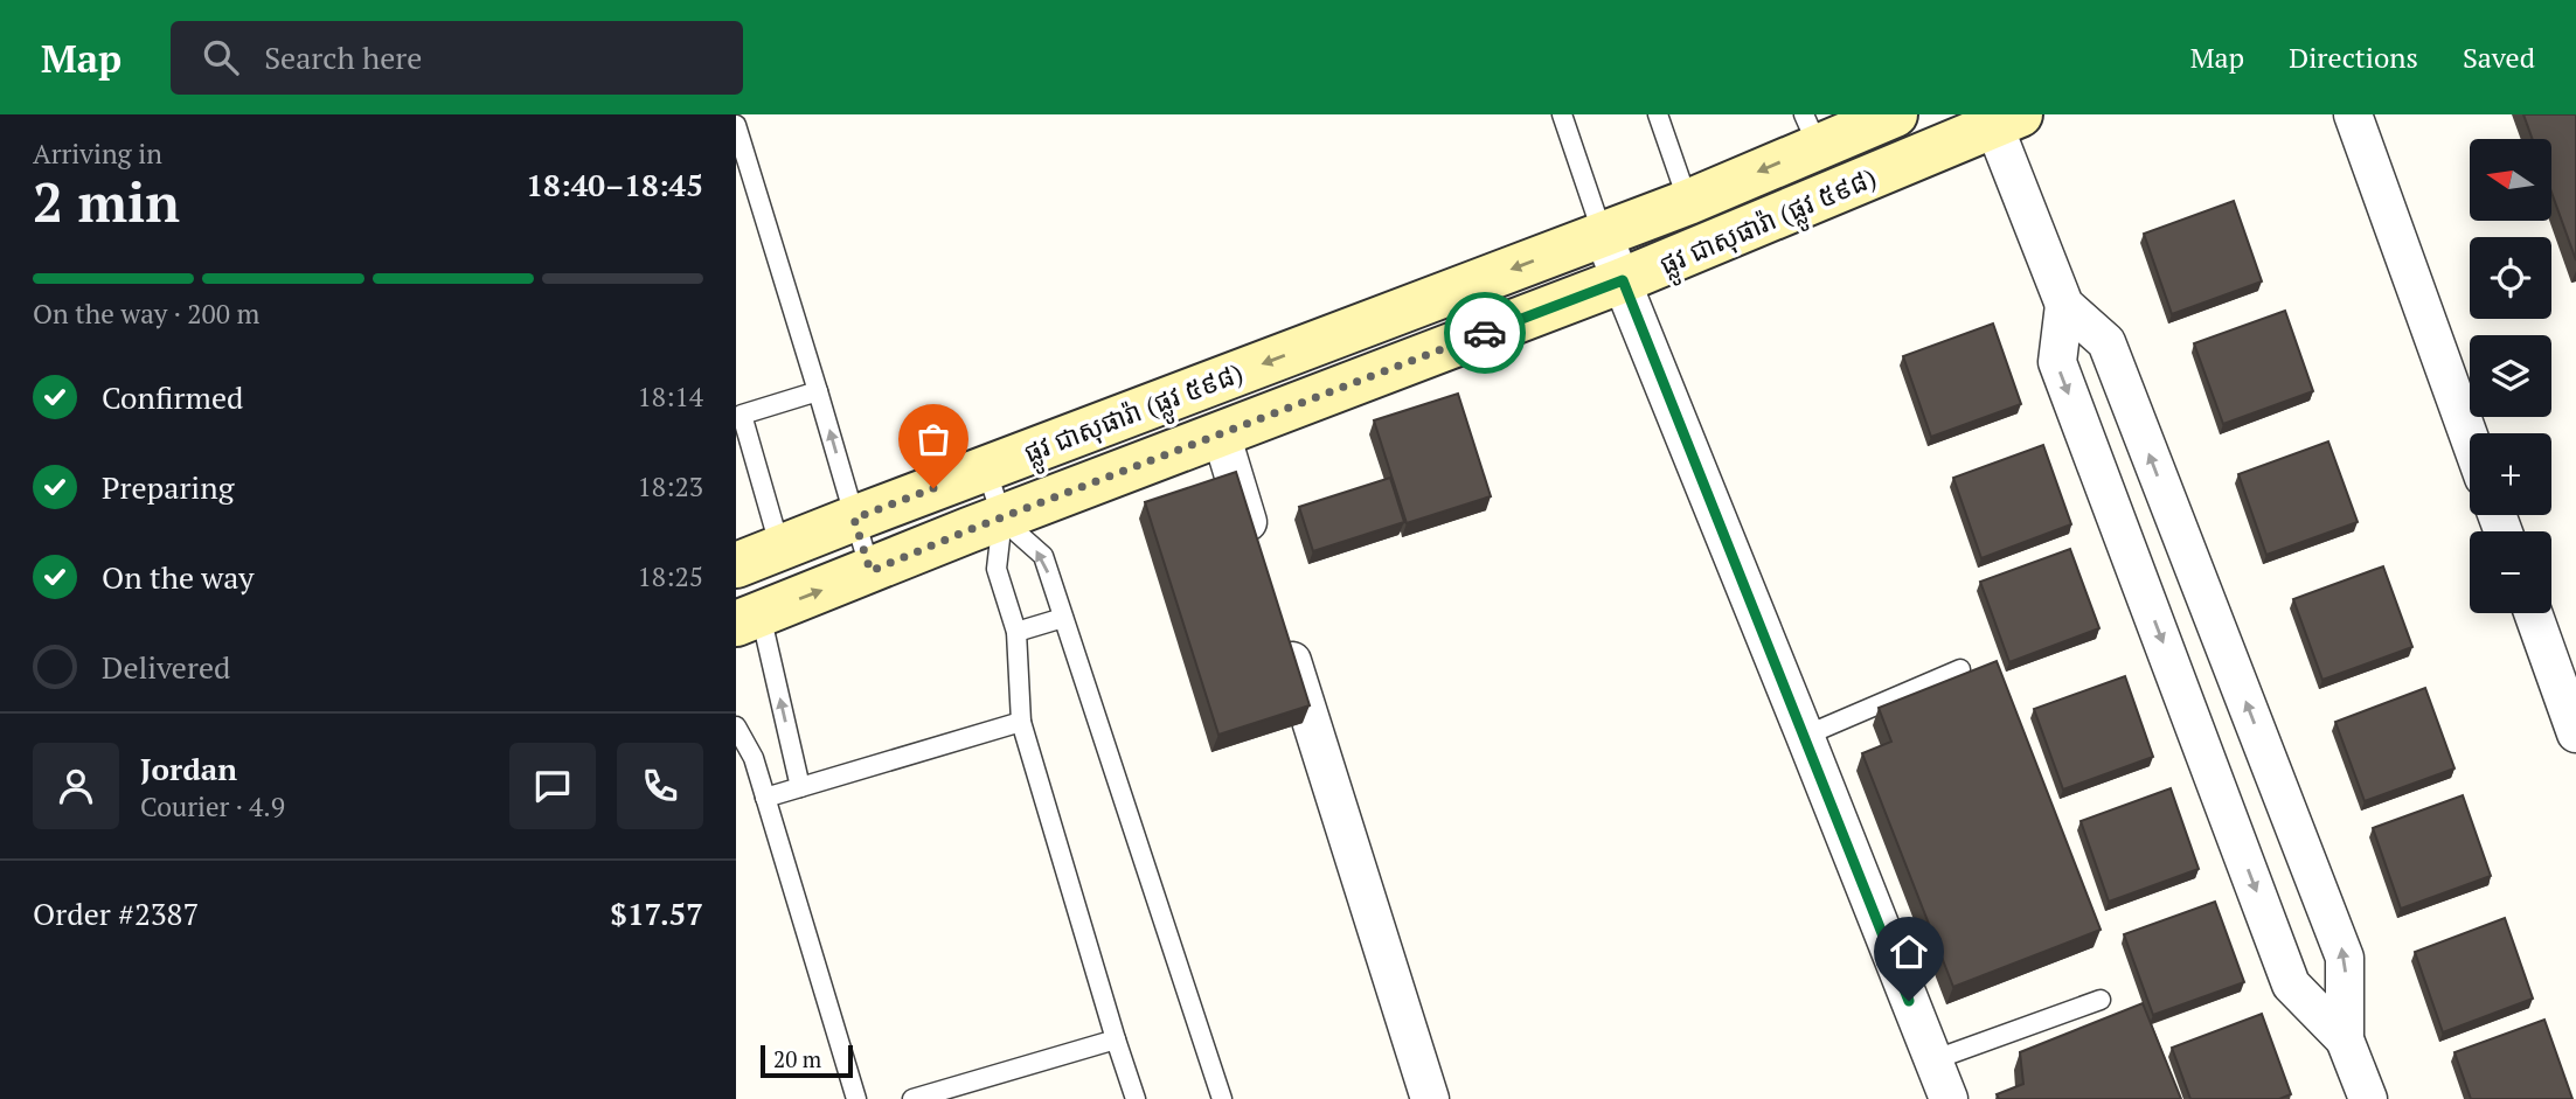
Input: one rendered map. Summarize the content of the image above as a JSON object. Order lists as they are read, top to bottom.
{
  "streets": {
    "main road": ["ផ្លូវ ជាសុផារ៉ា (ផ្លូវ ៥៩៨)"]
  },
  "scale_bar": "20 m",
  "north": "left",
  "page": {
    "header": "Map",
    "search": "Search here",
    "nav": ["Map", "Directions", "Saved"],
    "heading": ["2 min", "Arriving in", "18:40–18:45"],
    "panel": [
      "Jordan",
      "Courier · 4.9",
      "Order #2387",
      "$17.57"
    ],
    "map_buttons": ["+", "−"],
    "bar": "On the way · 200 m",
    "list": [
      ["Confirmed", "18:14"],
      ["Preparing", "18:23"],
      ["On the way", "18:25"],
      "Delivered"
    ],
    "scale": "20 m"
  }
}
